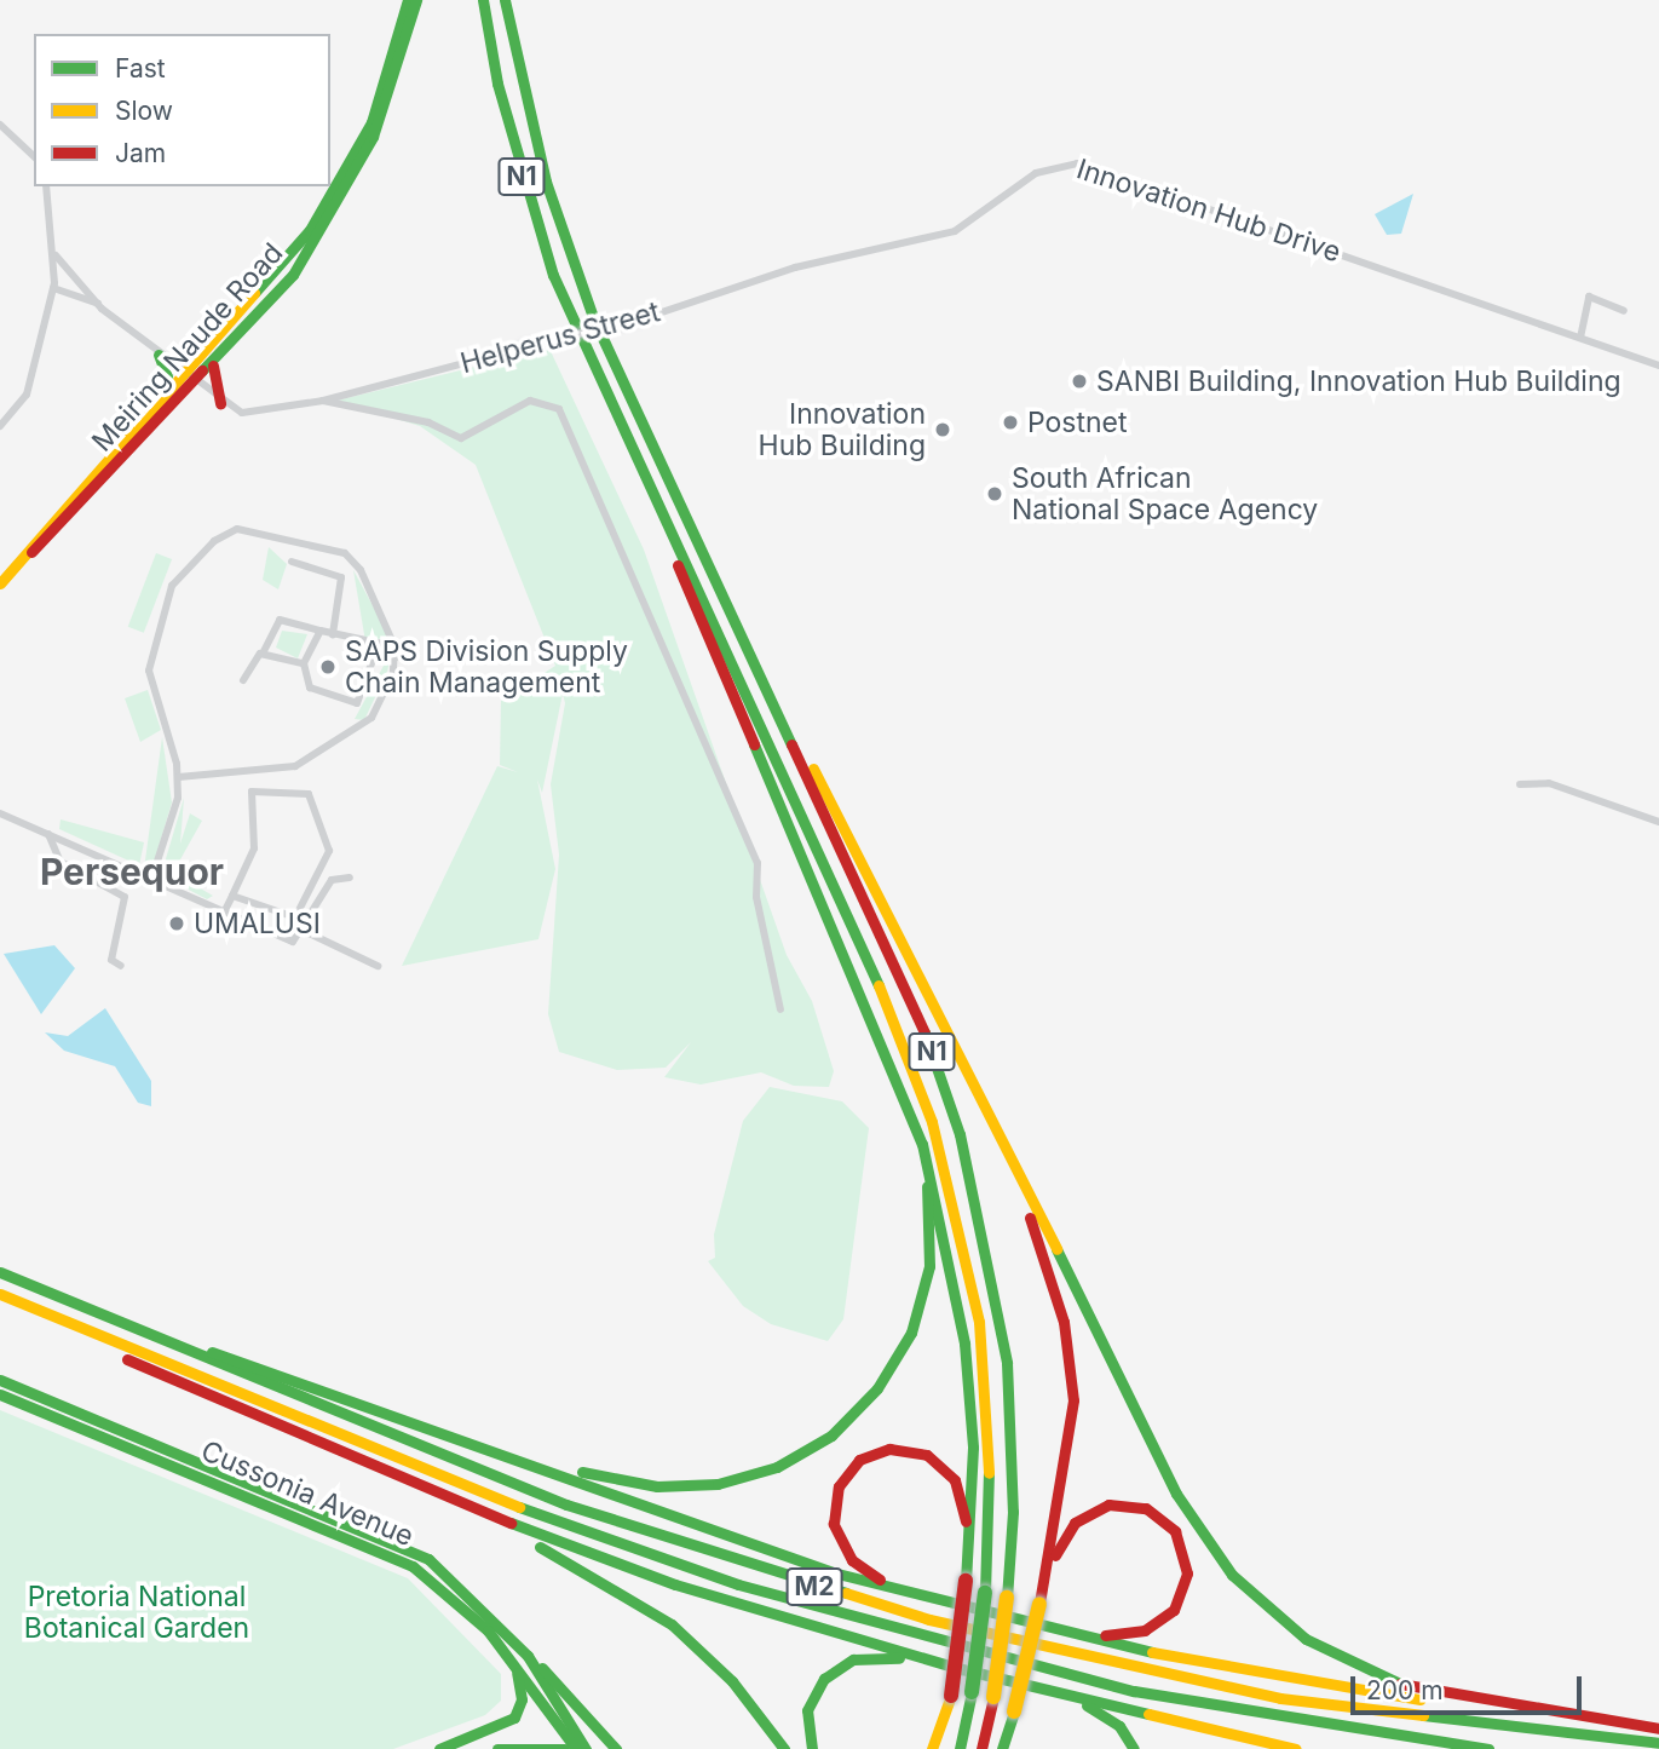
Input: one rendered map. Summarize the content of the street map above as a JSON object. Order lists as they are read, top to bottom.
{
  "streets": {
    "main road": [
      "N1",
      "Meiring Naude Road",
      "Cussonia Avenue",
      "M2"
    ],
    "street": ["Innovation Hub Drive", "Helperus Street"]
  },
  "crossings": [
    ["Innovation Hub Drive", "Helperus Street"]
  ],
  "districts": ["Persequor"],
  "parks": ["Pretoria National Botanical Garden"],
  "places": [
    "SANBI Building, Innovation Hub Building",
    "Postnet",
    "Innovation Hub Building",
    "South African National Space Agency",
    "SAPS Division Supply Chain Management",
    "UMALUSI"
  ],
  "legend": ["Fast", "Slow", "Jam"],
  "scale_bar": "200 m"
}
